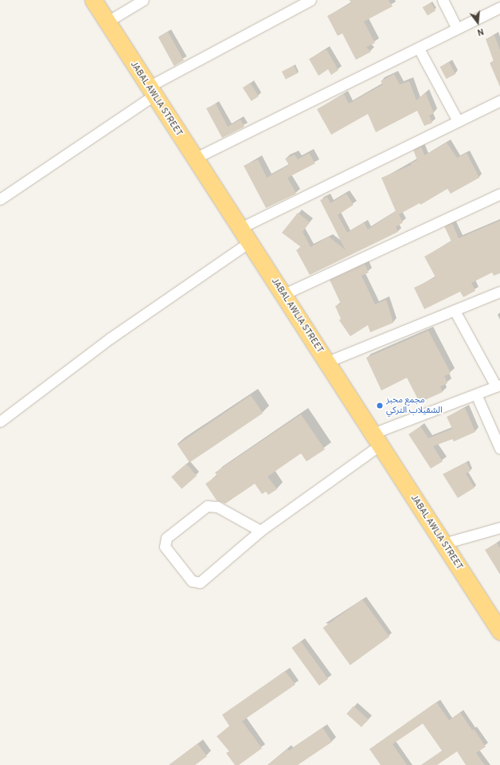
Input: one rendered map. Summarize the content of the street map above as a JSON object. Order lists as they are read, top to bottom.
{
  "streets": {
    "highway": ["JABAL AWLIA STREET"]
  },
  "places": ["مجمع مخبز الشقيلاب التركي"],
  "north": "bottom"
}
